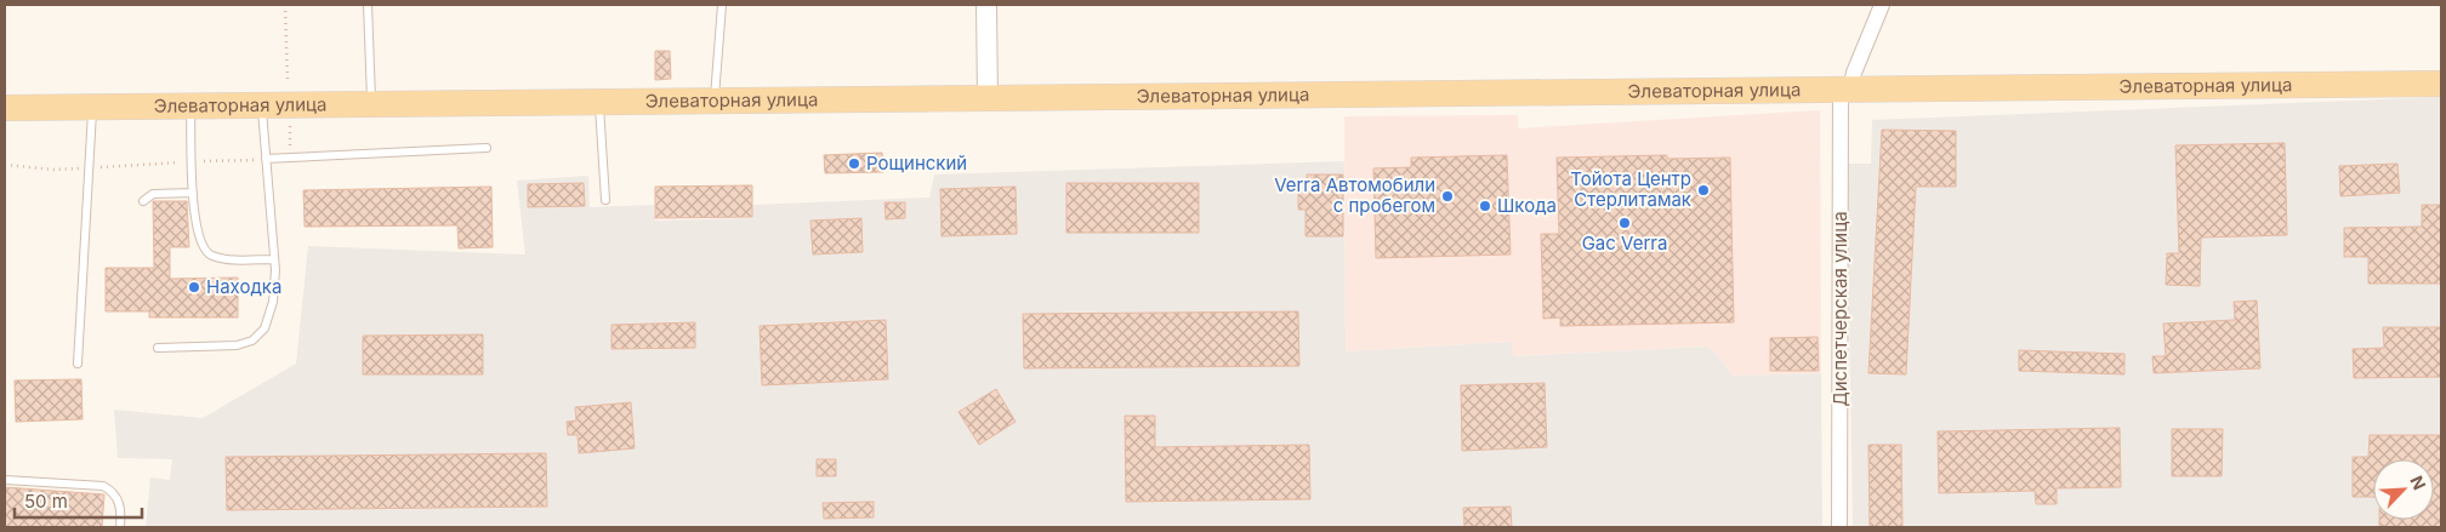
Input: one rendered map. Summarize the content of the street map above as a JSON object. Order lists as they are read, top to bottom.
{
  "streets": {
    "main road": ["Элеваторная улица"],
    "street": ["Диспетчерская улица"]
  },
  "crossings": [
    ["Элеваторная улица", "Диспетчерская улица"]
  ],
  "places": [
    "Рощинский",
    "Тойота Центр Стерлитамак",
    "Verra Автомобили с пробегом",
    "Шкода",
    "Gac Verra",
    "Находка"
  ],
  "scale_bar": "50 m",
  "north": "top right"
}
